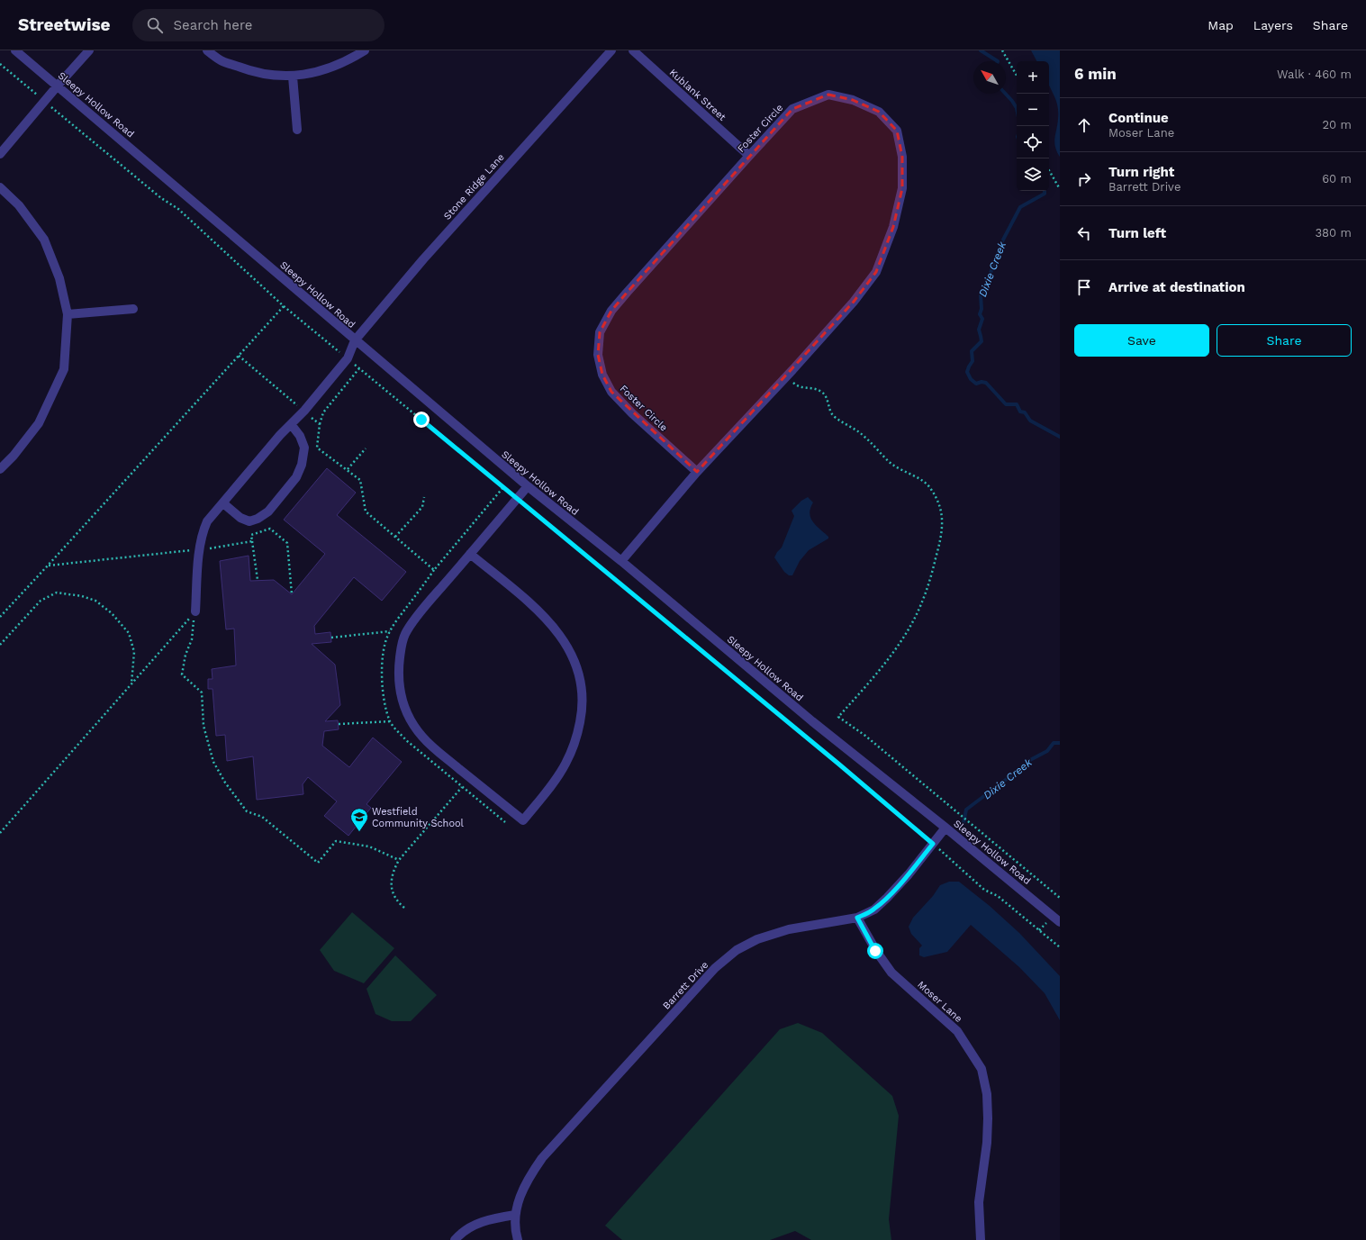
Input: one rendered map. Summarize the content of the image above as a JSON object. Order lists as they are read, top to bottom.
{
  "streets": {
    "street": [
      "Kublank Street",
      "Sleepy Hollow Road",
      "Foster Circle",
      "Stone Ridge Lane",
      "Barrett Drive",
      "Moser Lane"
    ]
  },
  "crossings": [
    ["Kublank Street", "Foster Circle"],
    ["Sleepy Hollow Road", "Foster Circle"],
    ["Sleepy Hollow Road", "Stone Ridge Lane"],
    ["Sleepy Hollow Road", "Barrett Drive"],
    ["Barrett Drive", "Moser Lane"]
  ],
  "water": ["Dixie Creek"],
  "places": {
    "school or university": ["Westfield Community School"]
  },
  "north": "top left",
  "page": {
    "header": "Streetwise",
    "search": "Search here",
    "nav": ["Map", "Layers", "Share"],
    "heading": ["6 min", "Walk · 460 m"],
    "map_buttons": ["+", "−"],
    "list": [
      ["Continue", "Moser Lane", "20 m"],
      ["Turn right", "Barrett Drive", "60 m"],
      ["Turn left", "380 m"],
      "Arrive at destination"
    ],
    "buttons": ["Save", "Share"]
  }
}
